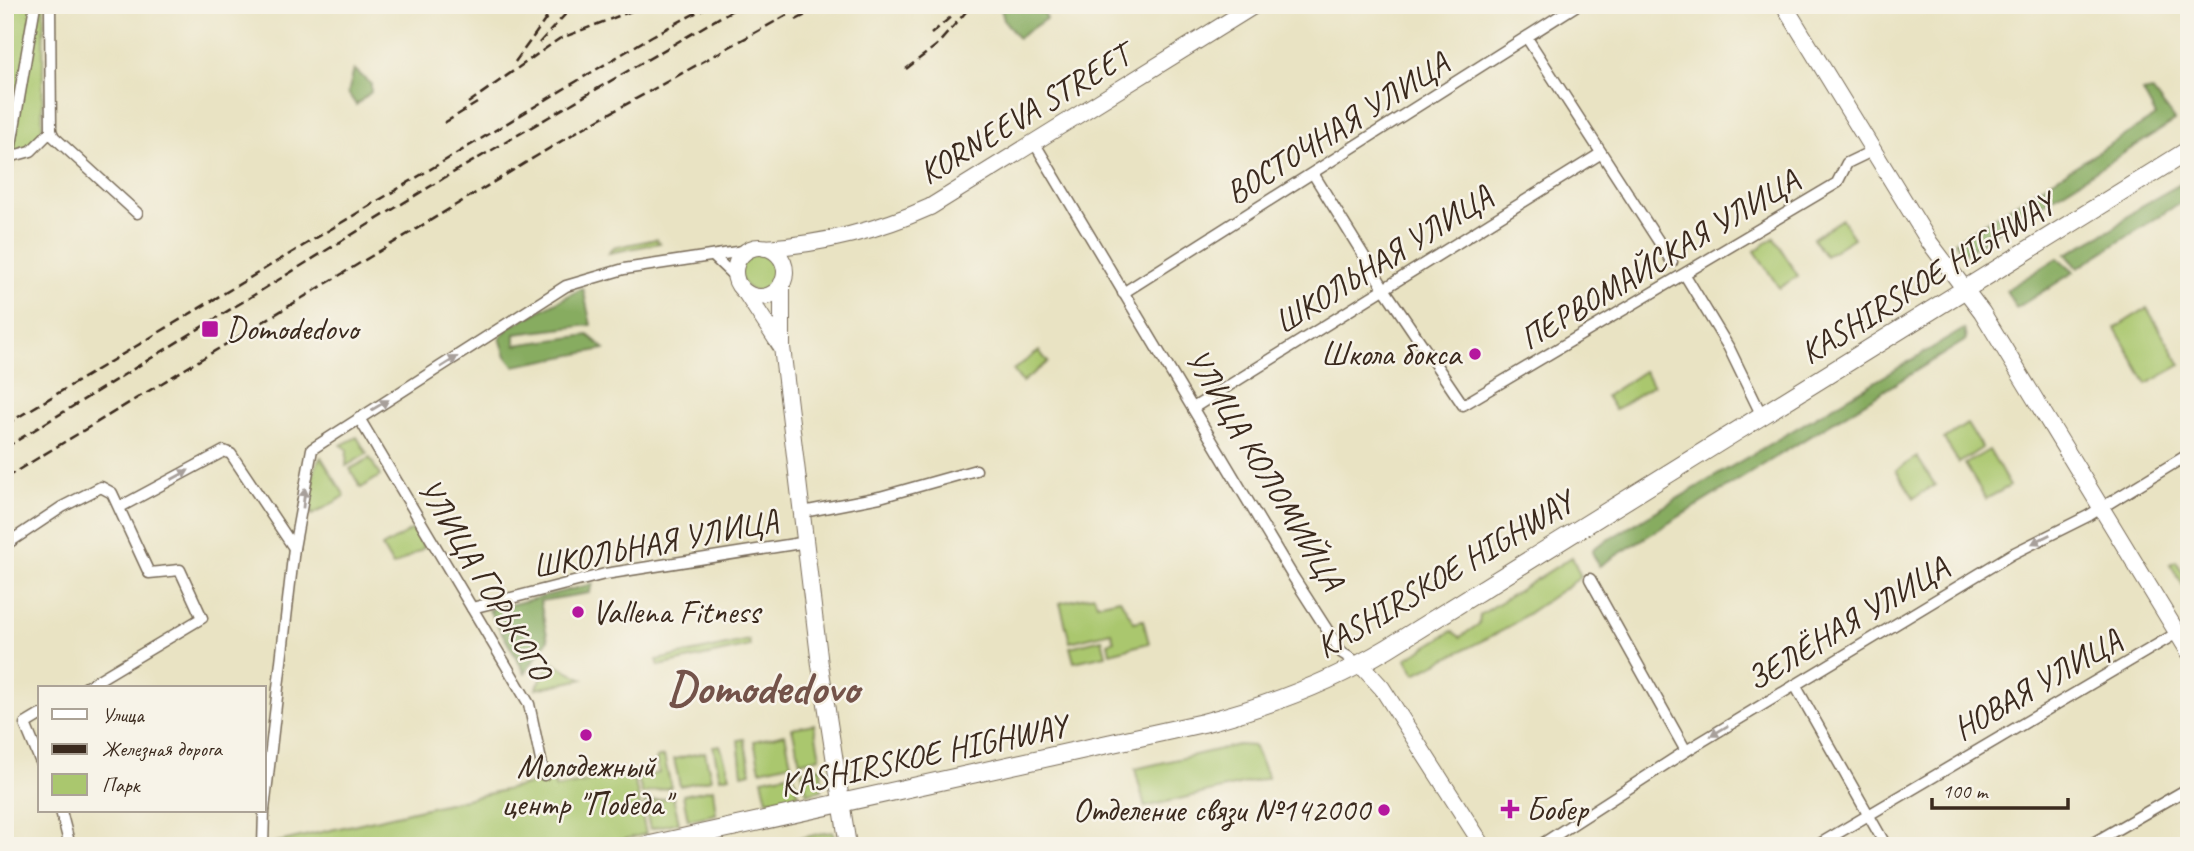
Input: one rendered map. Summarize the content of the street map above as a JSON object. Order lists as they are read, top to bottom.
{
  "streets": {
    "main road": ["KASHIRSKOE HIGHWAY"],
    "street": [
      "KORNEEVA STREET",
      "ВОСТОЧНАЯ УЛИЦА",
      "ШКОЛЬНАЯ УЛИЦА",
      "ПЕРВОМАЙСКАЯ УЛИЦА",
      "УЛИЦА КОЛОМИЙЦА",
      "УЛИЦА ГОРЬКОГО",
      "ЗЕЛЁНАЯ УЛИЦА",
      "НОВАЯ УЛИЦА"
    ]
  },
  "crossings": [
    ["KORNEEVA STREET", "УЛИЦА КОЛОМИЙЦА"],
    ["ВОСТОЧНАЯ УЛИЦА", "УЛИЦА КОЛОМИЙЦА"],
    ["ШКОЛЬНАЯ УЛИЦА", "ПЕРВОМАЙСКАЯ УЛИЦА"],
    ["ШКОЛЬНАЯ УЛИЦА", "УЛИЦА КОЛОМИЙЦА"],
    ["ШКОЛЬНАЯ УЛИЦА", "УЛИЦА ГОРЬКОГО"],
    ["KASHIRSKOE HIGHWAY", "УЛИЦА КОЛОМИЙЦА"]
  ],
  "one_way": ["ЗЕЛЁНАЯ УЛИЦА"],
  "districts": ["Domodedovo"],
  "places": {
    "transit": ["Domodedovo"],
    "other": [
      "Школа бокса",
      "Vallena Fitness",
      "Молодежный центр \"Победа\"",
      "Отделение связи №142000"
    ],
    "health": ["Бобер"]
  },
  "legend": ["Улица", "Железная дорога", "Парк"],
  "scale_bar": "100 m"
}
